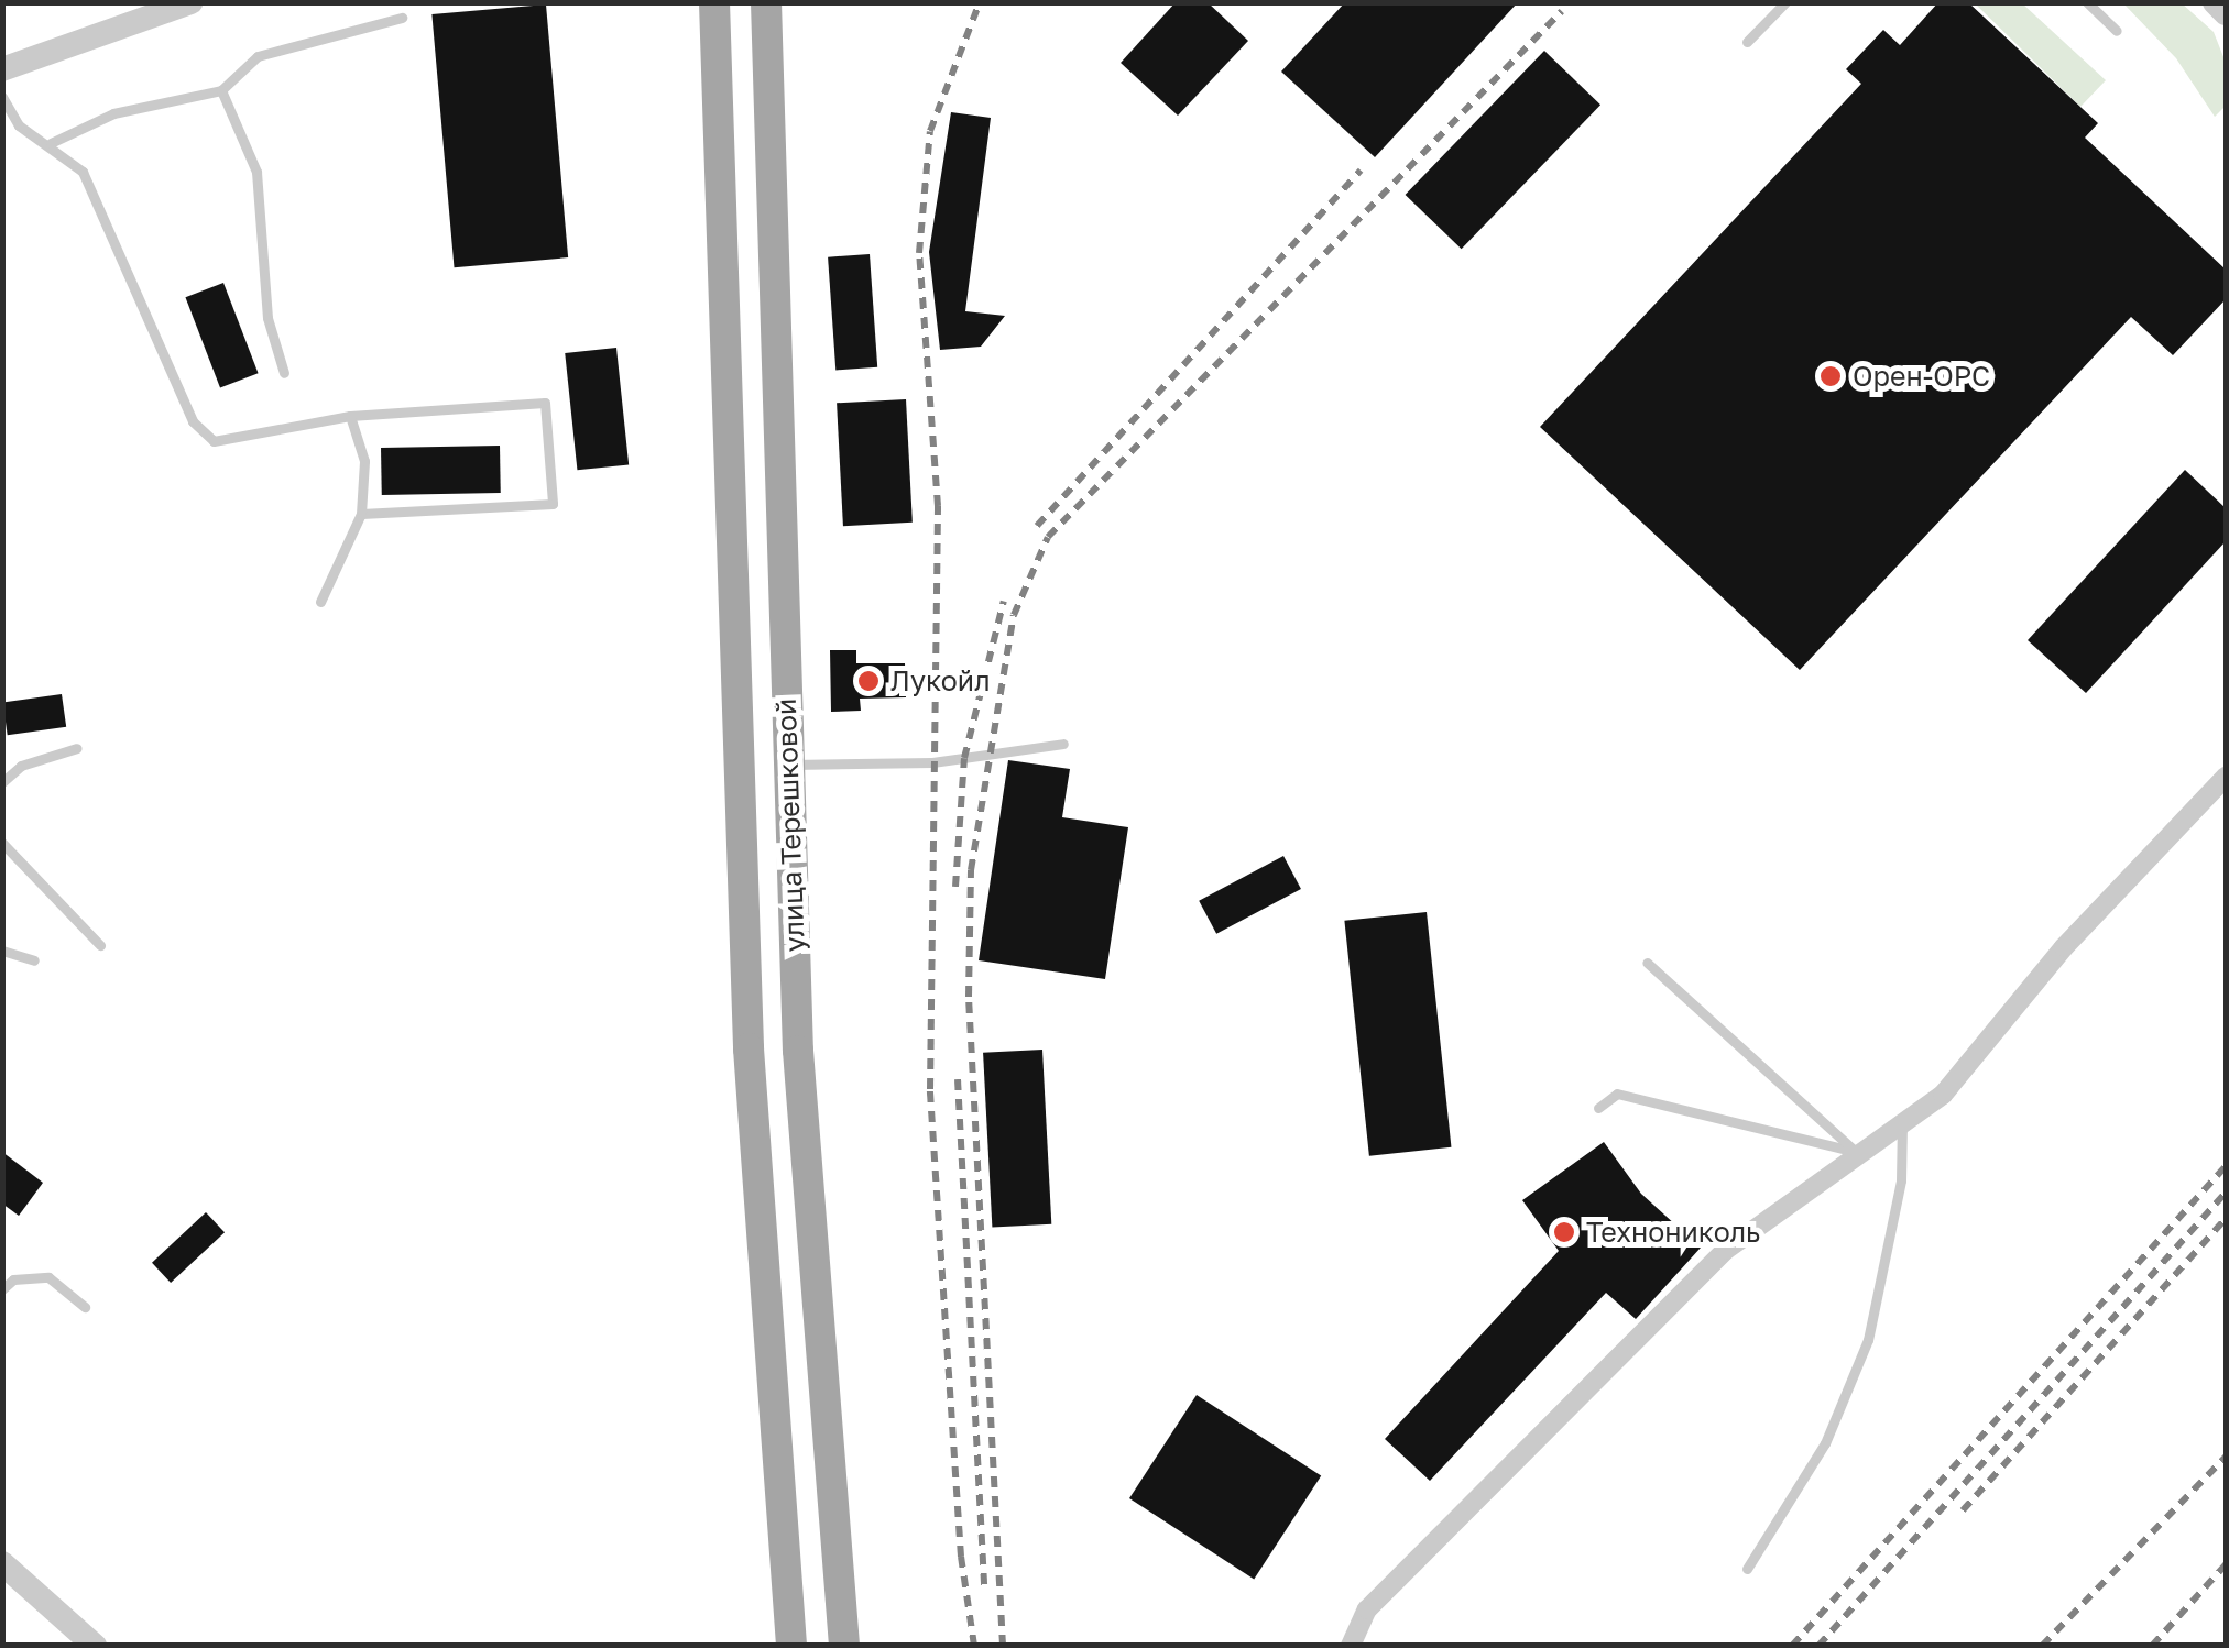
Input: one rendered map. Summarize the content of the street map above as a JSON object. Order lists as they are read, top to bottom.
{
  "streets": {
    "main road": ["улица Терешковой"]
  },
  "places": ["Орен-ОРС", "Лукойл", "Технониколь"]
}
